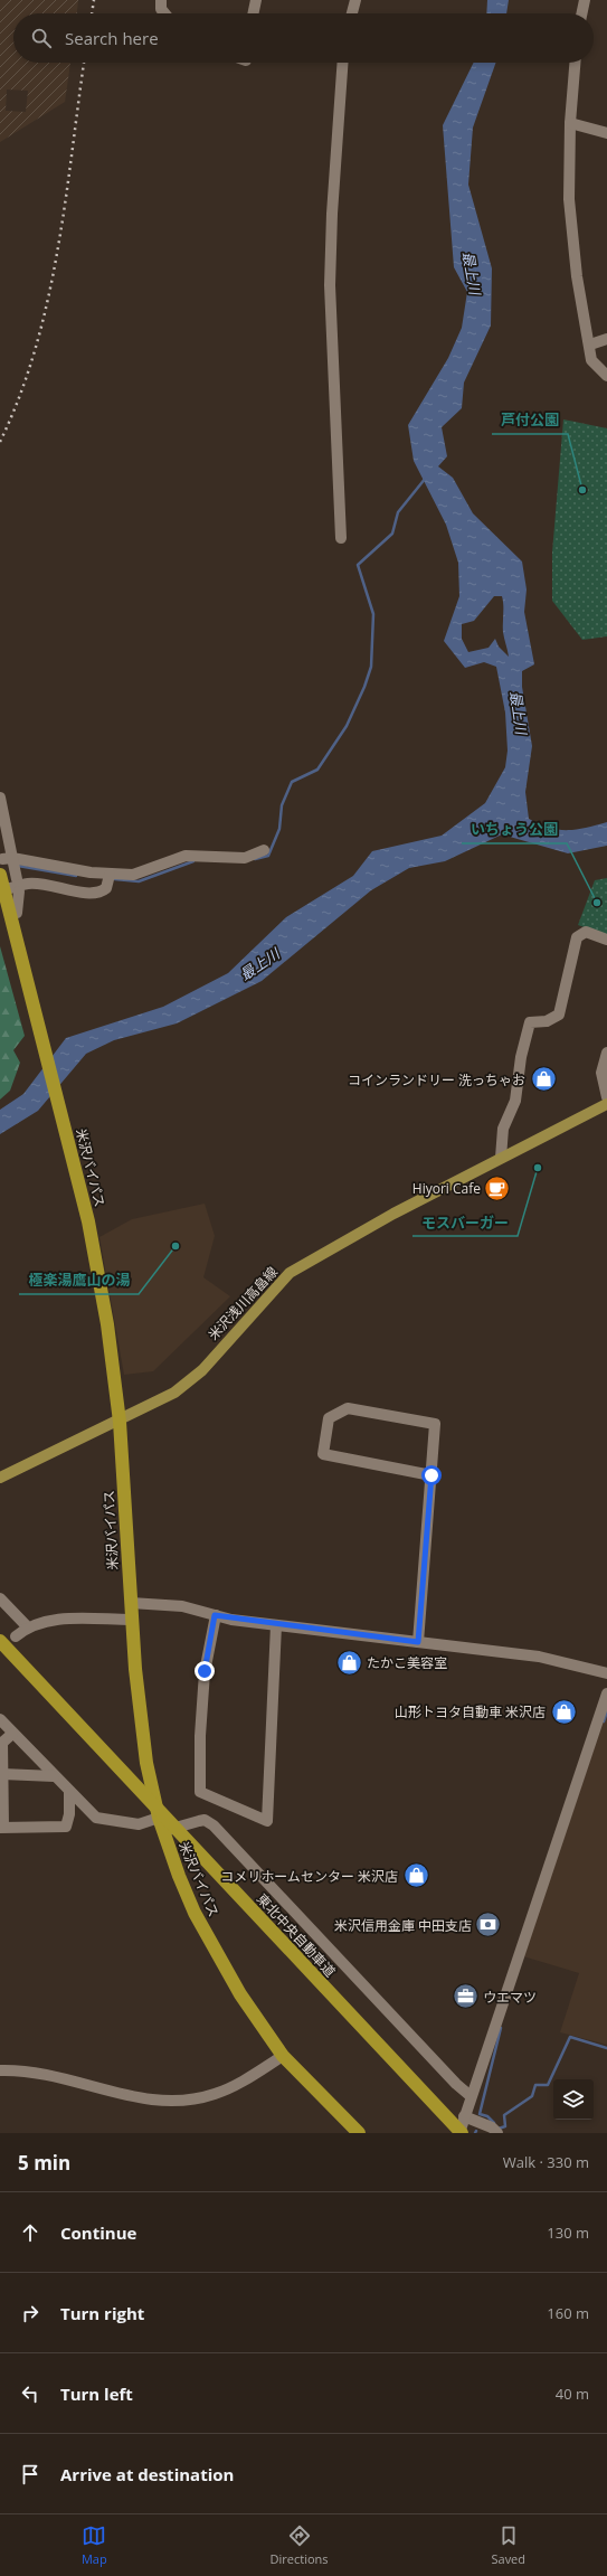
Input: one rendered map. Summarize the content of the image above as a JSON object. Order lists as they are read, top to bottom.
{
  "streets": {
    "highway": ["米沢バイパス", "東北中央自動車道"],
    "main road": ["米沢浅川高畠線"]
  },
  "crossings": [
    ["米沢バイパス", "米沢浅川高畠線"]
  ],
  "water": ["最上川"],
  "places": {
    "other": [
      "芦付公園",
      "いちょう公園",
      "モスバーガー",
      "極楽湯鷹山の湯"
    ],
    "shop": [
      "コインランドリー 洗っちゃお",
      "たかこ美容室",
      "山形トヨタ自動車 米沢店",
      "コメリホームセンター 米沢店"
    ],
    "cafe": ["Hiyori Cafe"],
    "bank": ["米沢信用金庫 中田支店"],
    "office": ["ウエマツ"]
  },
  "page": {
    "search": "Search here",
    "heading": ["5 min", "Walk · 330 m"],
    "list": [
      ["Continue", "130 m"],
      ["Turn right", "160 m"],
      ["Turn left", "40 m"],
      "Arrive at destination"
    ],
    "nav": ["Map", "Directions", "Saved"]
  }
}
